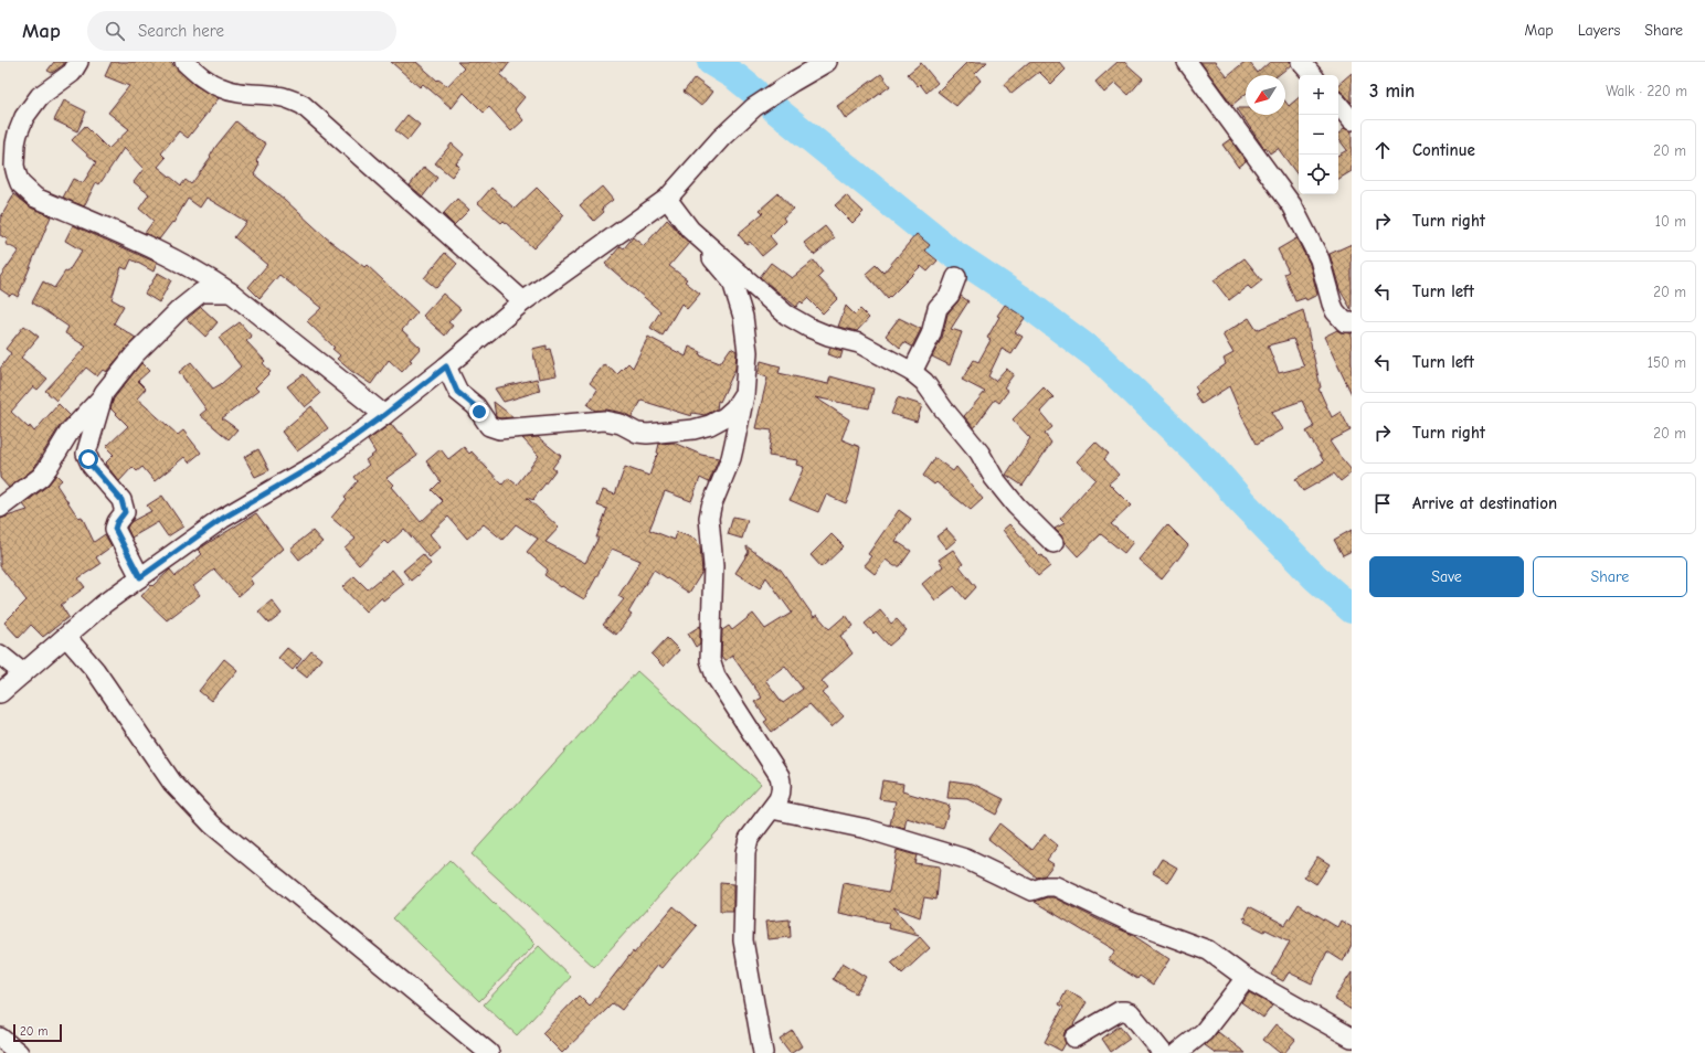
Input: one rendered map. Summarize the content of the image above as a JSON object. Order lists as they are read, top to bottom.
{
  "scale_bar": "20 m",
  "north": "bottom left",
  "page": {
    "header": "Map",
    "search": "Search here",
    "nav": ["Map", "Layers", "Share"],
    "heading": ["3 min", "Walk · 220 m"],
    "map_buttons": ["+", "−"],
    "list": [
      ["Continue", "20 m"],
      ["Turn right", "10 m"],
      ["Turn left", "20 m"],
      ["Turn left", "150 m"],
      ["Turn right", "20 m"],
      "Arrive at destination"
    ],
    "buttons": ["Save", "Share"],
    "scale": "20 m"
  }
}
